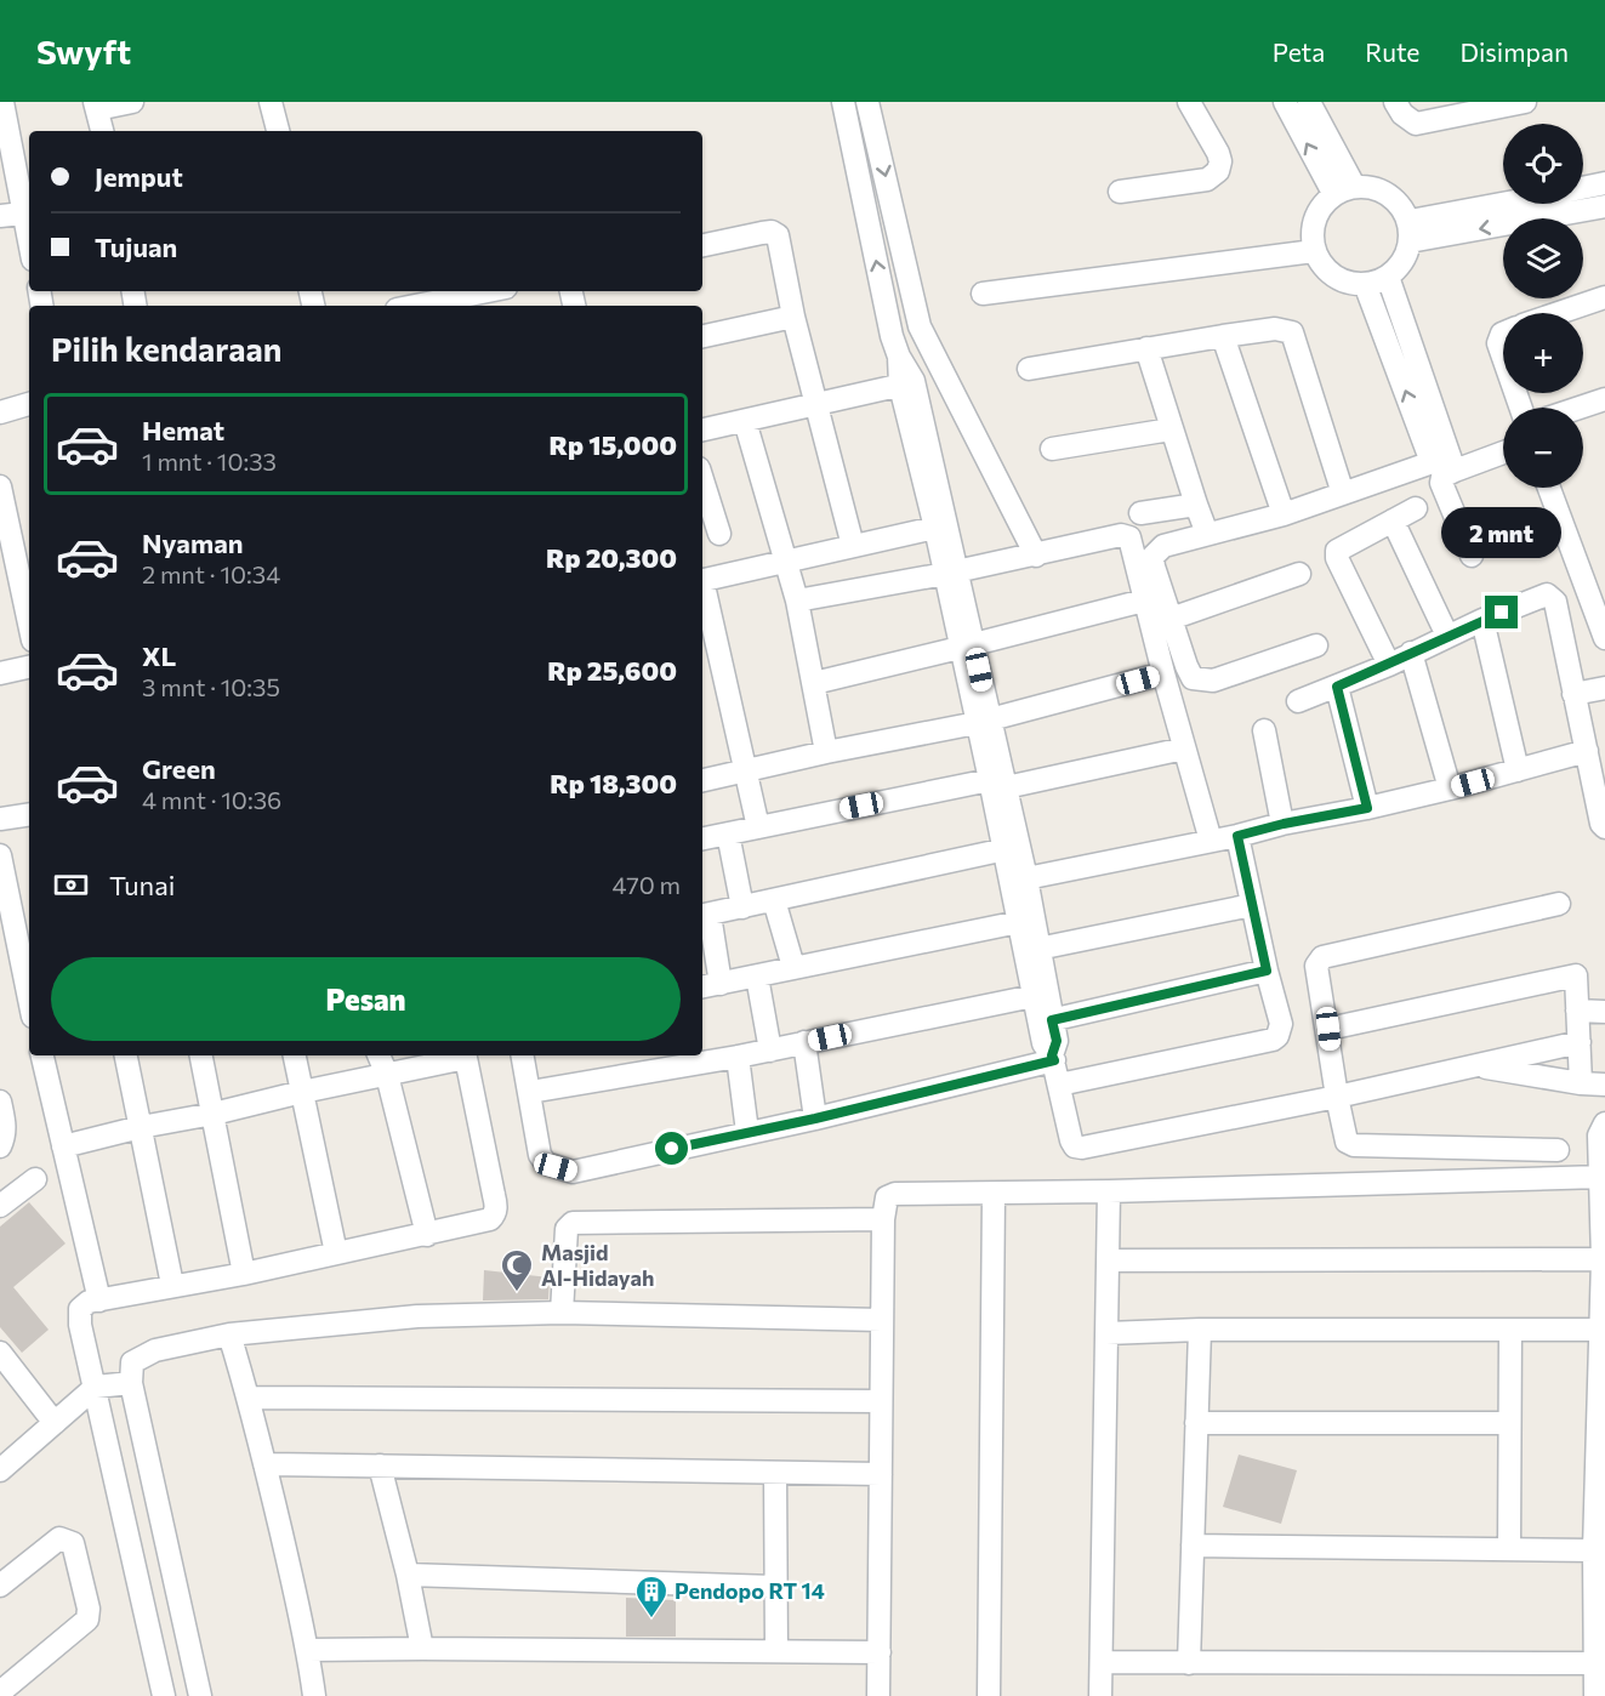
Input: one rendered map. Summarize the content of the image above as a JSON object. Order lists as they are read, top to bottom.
{
  "places": {
    "mosque": ["Masjid Al-Hidayah"],
    "building": ["Pendopo RT 14"]
  },
  "page": {
    "header": "Swyft",
    "nav": ["Peta", "Rute", "Disimpan"],
    "map_buttons": ["+", "−"],
    "banner": ["Jemput", "Tujuan"],
    "heading": "Pilih kendaraan",
    "list": [
      {
        "name": "Hemat",
        "note": "1 mnt · 10:33",
        "value": "Rp 15,000"
      },
      {
        "name": "Nyaman",
        "note": "2 mnt · 10:34",
        "value": "Rp 20,300"
      },
      {
        "name": "XL",
        "note": "3 mnt · 10:35",
        "value": "Rp 25,600"
      },
      {
        "name": "Green",
        "note": "4 mnt · 10:36",
        "value": "Rp 18,300"
      }
    ],
    "bubble": "2 mnt",
    "pay": ["Tunai", "470 m"],
    "buttons": "Pesan"
  }
}
